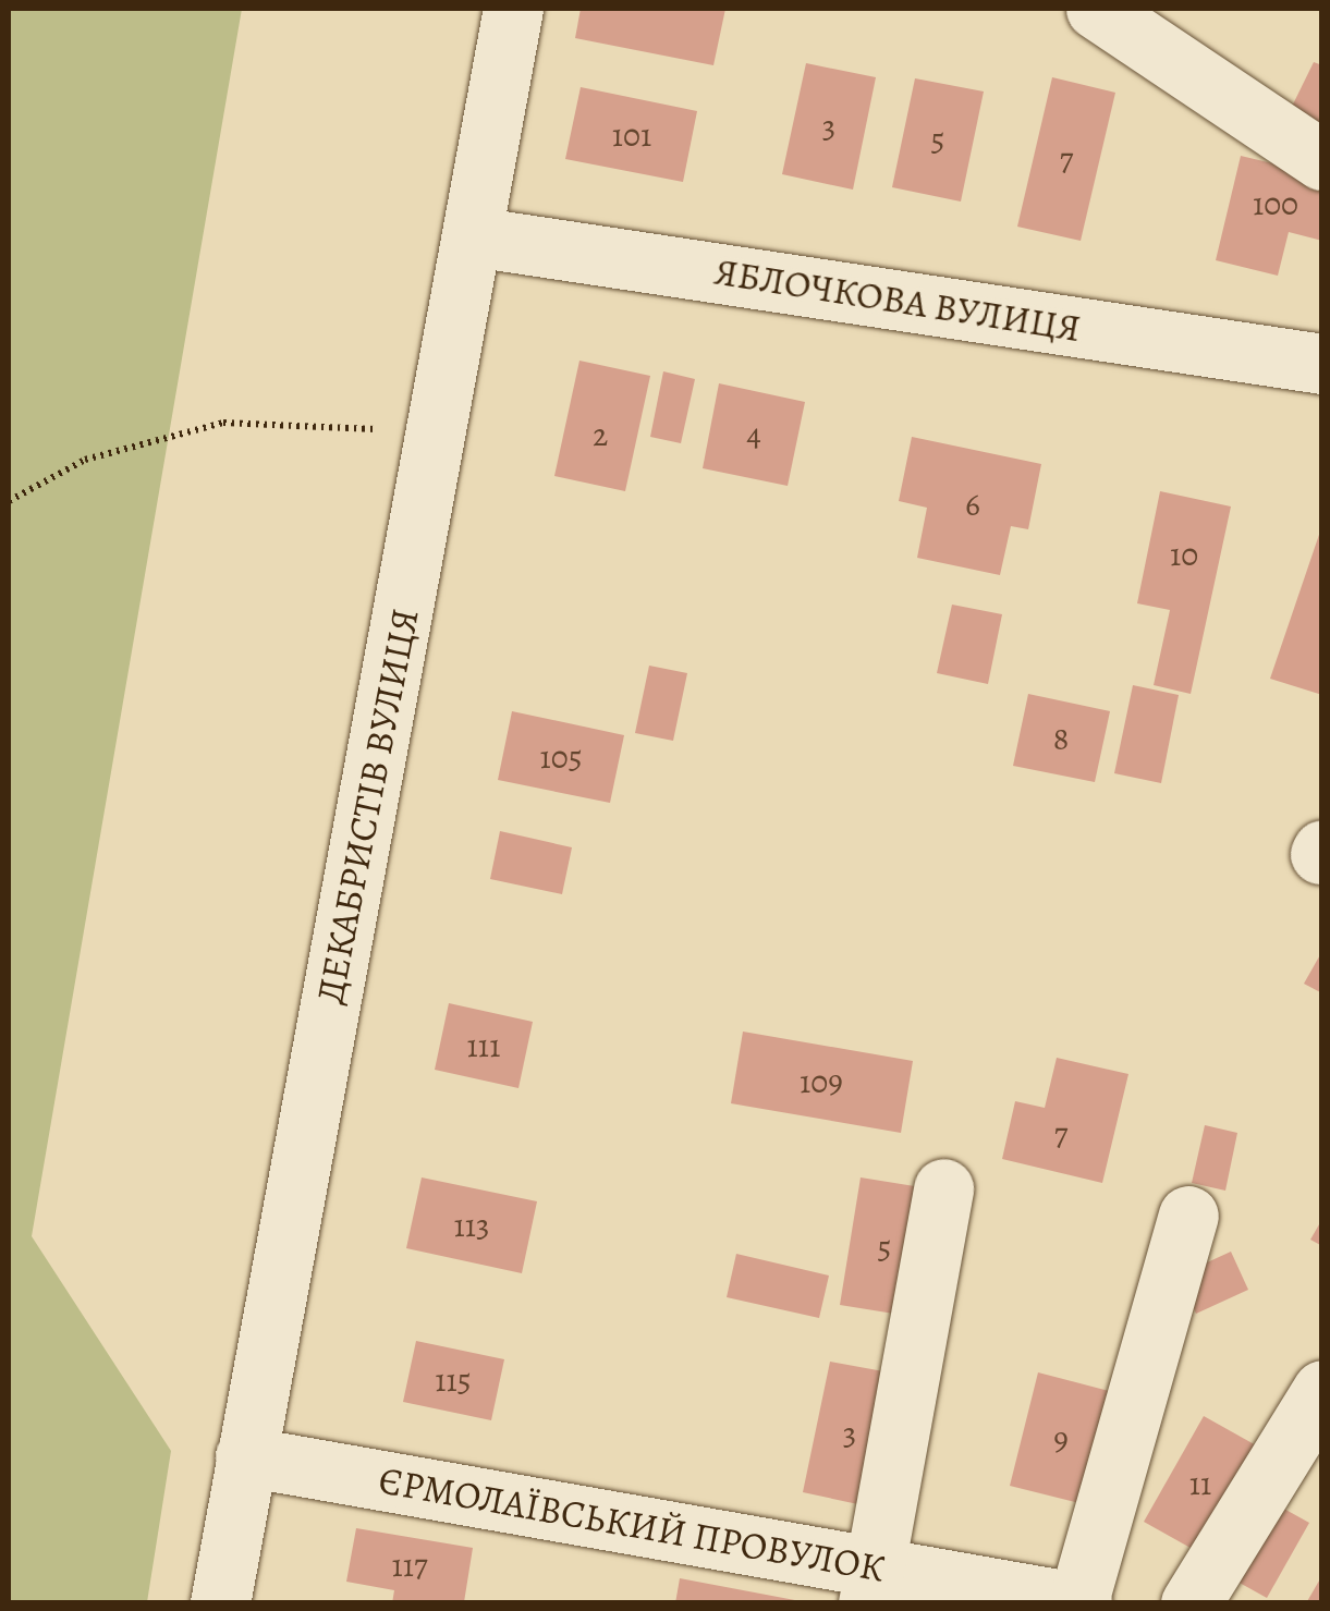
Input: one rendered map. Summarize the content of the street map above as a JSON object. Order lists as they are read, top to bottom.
{
  "streets": {
    "street": ["ЯБЛОЧКОВА ВУЛИЦЯ", "ДЕКАБРИСТІВ ВУЛИЦЯ", "ЄРМОЛАЇВСЬКИЙ ПРОВУЛОК"]
  },
  "crossings": [
    ["ЯБЛОЧКОВА ВУЛИЦЯ", "ДЕКАБРИСТІВ ВУЛИЦЯ"],
    ["ДЕКАБРИСТІВ ВУЛИЦЯ", "ЄРМОЛАЇВСЬКИЙ ПРОВУЛОК"]
  ],
  "house_numbers": [
    "3",
    "101",
    "5",
    "7",
    "100",
    "2",
    "4",
    "6",
    "10",
    "8",
    "105",
    "111",
    "109",
    "7",
    "113",
    "5",
    "115",
    "3",
    "9",
    "11",
    "117"
  ]
}
